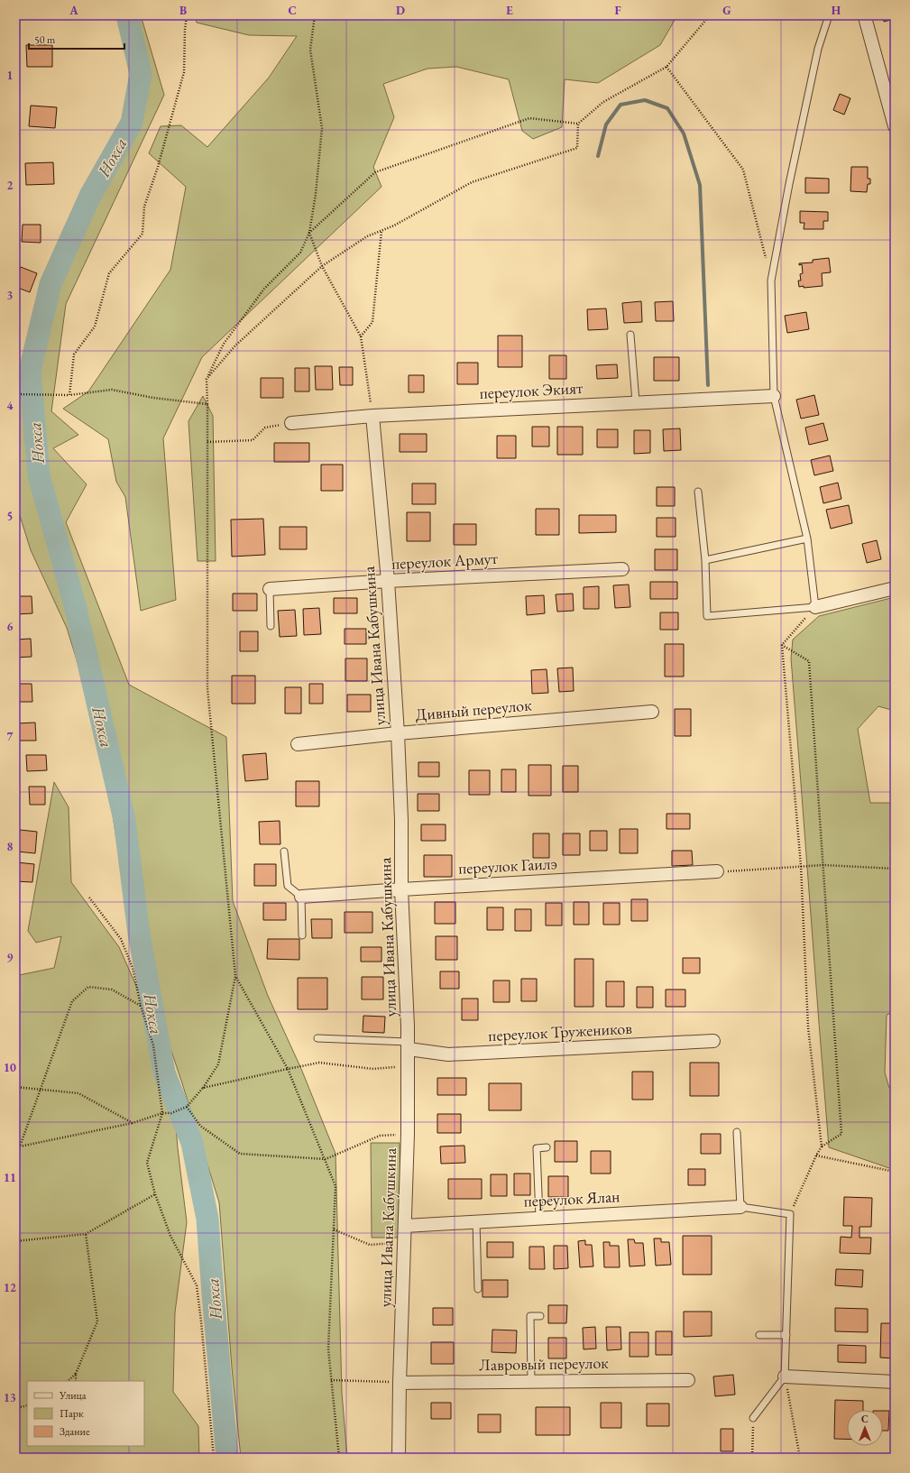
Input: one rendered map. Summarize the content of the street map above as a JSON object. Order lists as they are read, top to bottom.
{
  "streets": {
    "street": [
      "переулок Экият",
      "переулок Армут",
      "улица Ивана Кабушкина",
      "Дивный переулок",
      "переулок Гаилэ",
      "переулок Тружеников",
      "переулок Ялан",
      "Лавровый переулок"
    ]
  },
  "crossings": [
    ["переулок Экият", "улица Ивана Кабушкина"],
    ["переулок Армут", "улица Ивана Кабушкина"],
    ["улица Ивана Кабушкина", "Дивный переулок"],
    ["улица Ивана Кабушкина", "переулок Гаилэ"],
    ["улица Ивана Кабушкина", "переулок Тружеников"],
    ["улица Ивана Кабушкина", "переулок Ялан"],
    ["улица Ивана Кабушкина", "Лавровый переулок"]
  ],
  "water": ["Нокса"],
  "legend": ["Улица", "Парк", "Здание"],
  "scale_bar": "50 m",
  "north": "top",
  "grid": {
    "columns": [
      "A",
      "B",
      "C",
      "D",
      "E",
      "F",
      "G",
      "H"
    ],
    "rows": [
      "1",
      "2",
      "3",
      "4",
      "5",
      "6",
      "7",
      "8",
      "9",
      "10",
      "11",
      "12",
      "13"
    ]
  }
}
